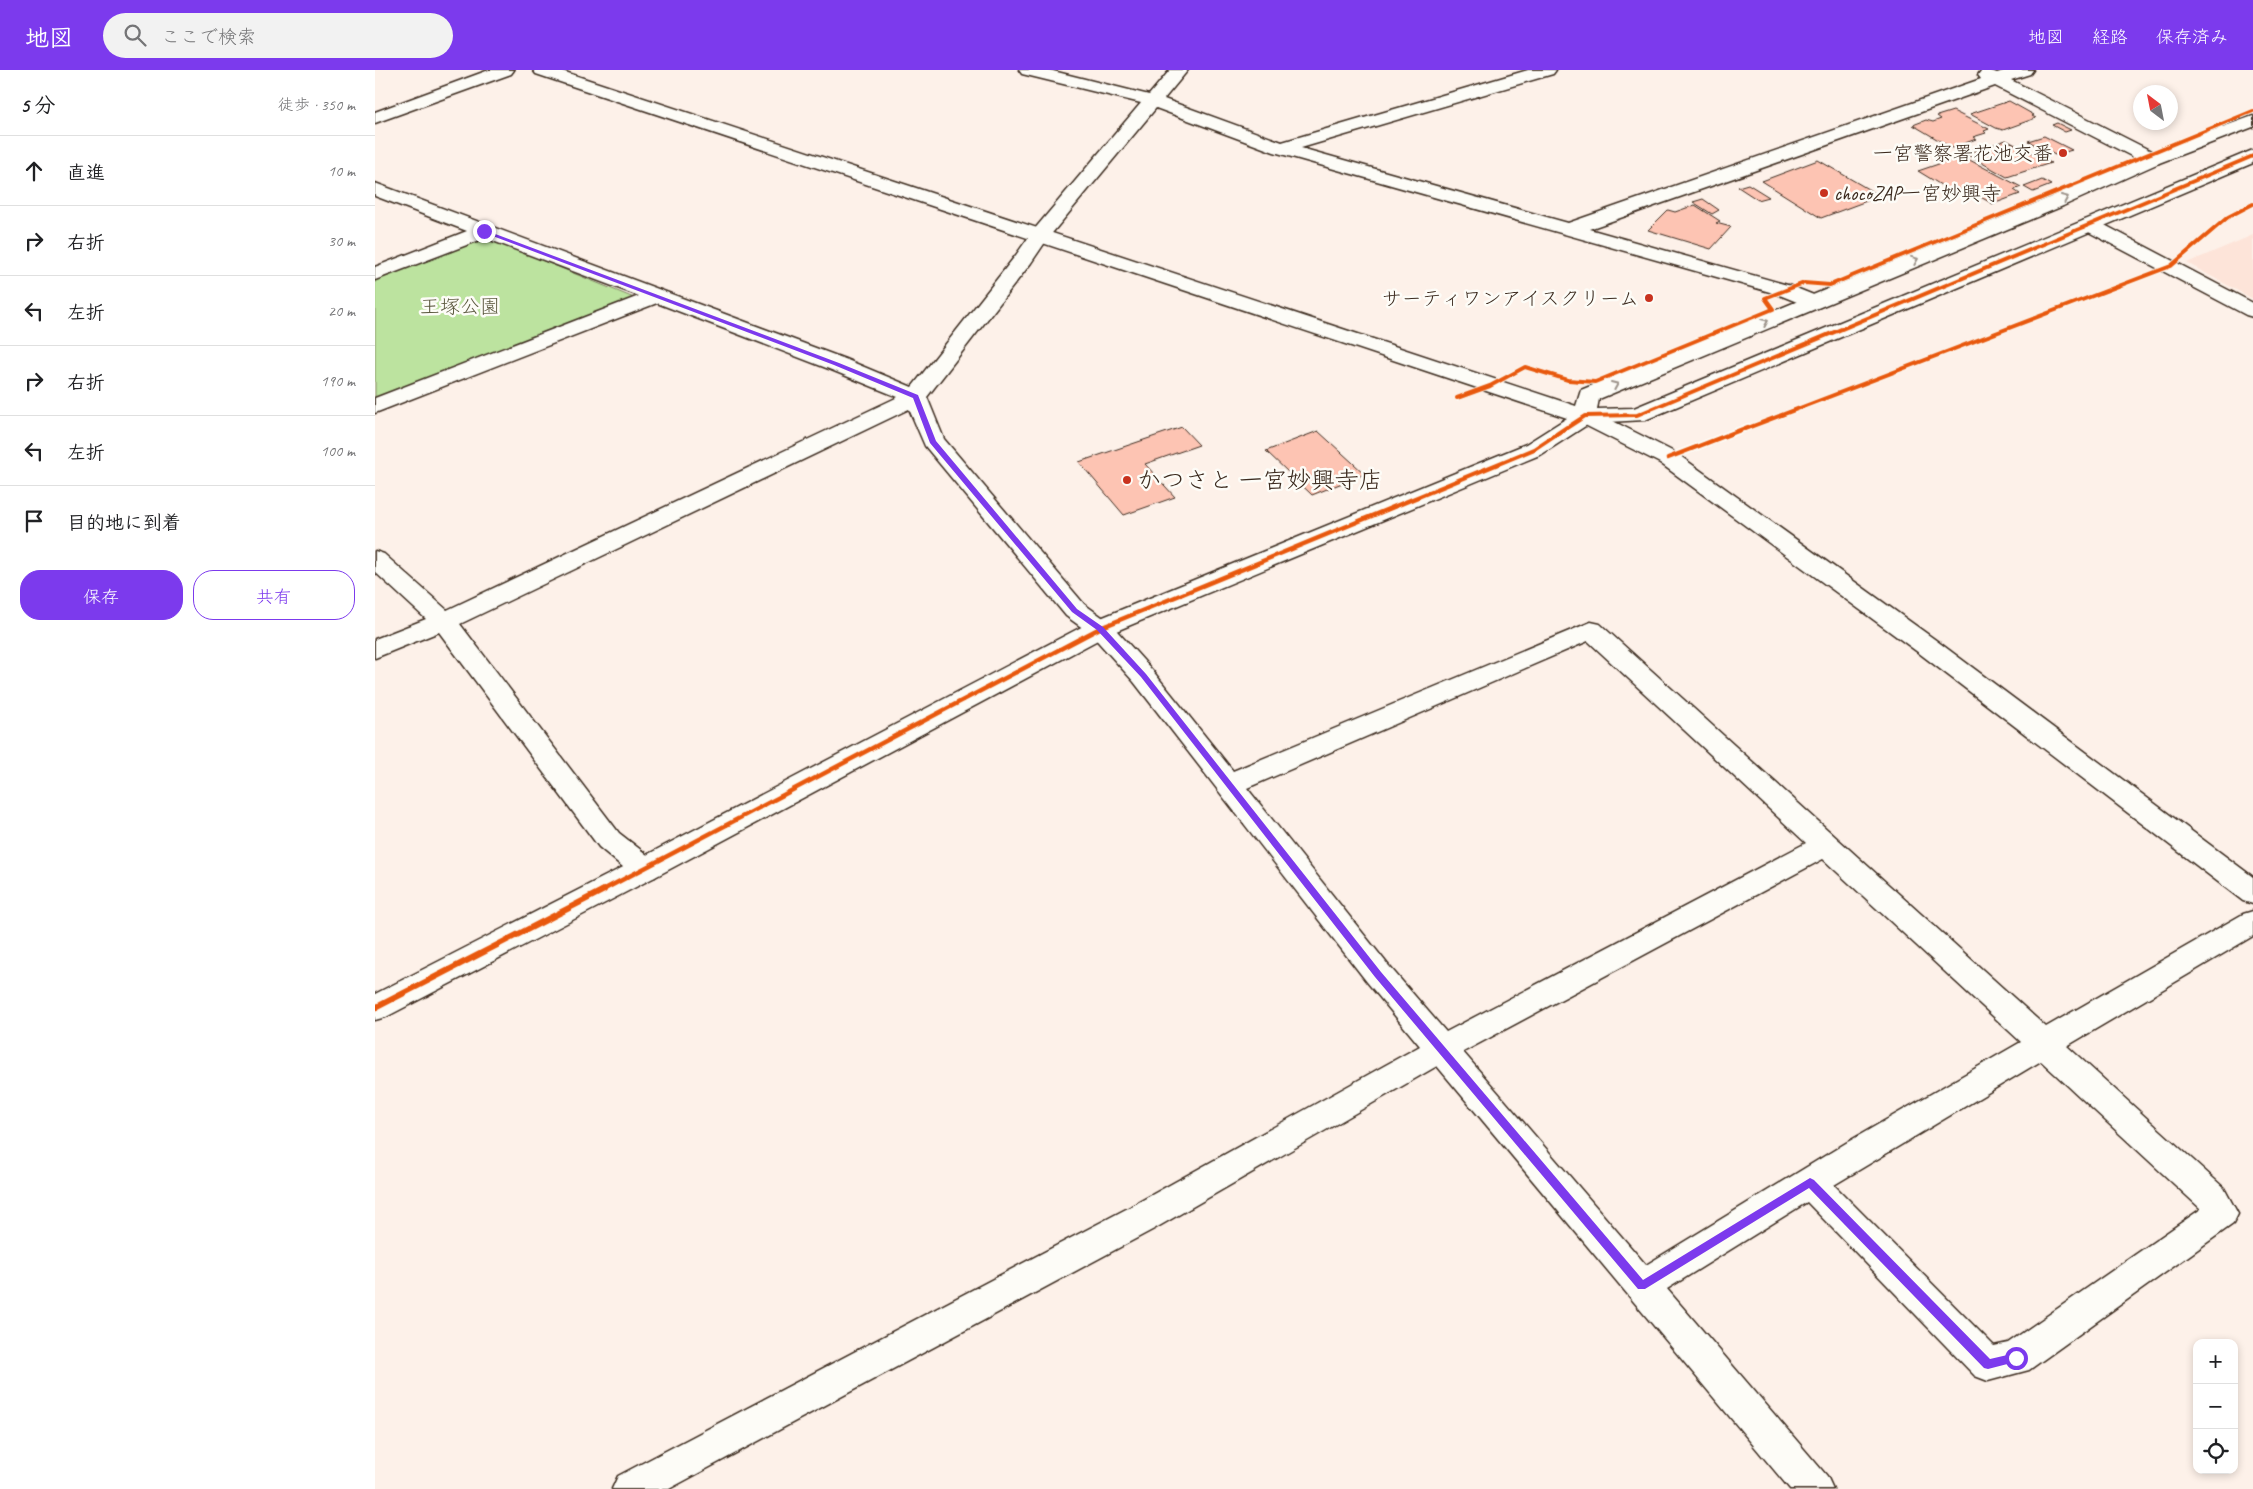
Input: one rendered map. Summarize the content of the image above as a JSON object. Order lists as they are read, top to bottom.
{
  "parks": ["王塚公園"],
  "places": [
    "一宮警察署花池交番",
    "chocoZAP一宮妙興寺",
    "サーティワンアイスクリーム",
    "かつさと 一宮妙興寺店"
  ],
  "north": "top left",
  "page": {
    "header": "地図",
    "search": "ここで検索",
    "nav": ["地図", "経路", "保存済み"],
    "heading": ["5 分", "徒歩 · 350 m"],
    "list": [
      ["直進", "10 m"],
      ["右折", "30 m"],
      ["左折", "20 m"],
      ["右折", "190 m"],
      ["左折", "100 m"],
      "目的地に到着"
    ],
    "buttons": ["保存", "共有"],
    "map_buttons": ["+", "−"]
  }
}
